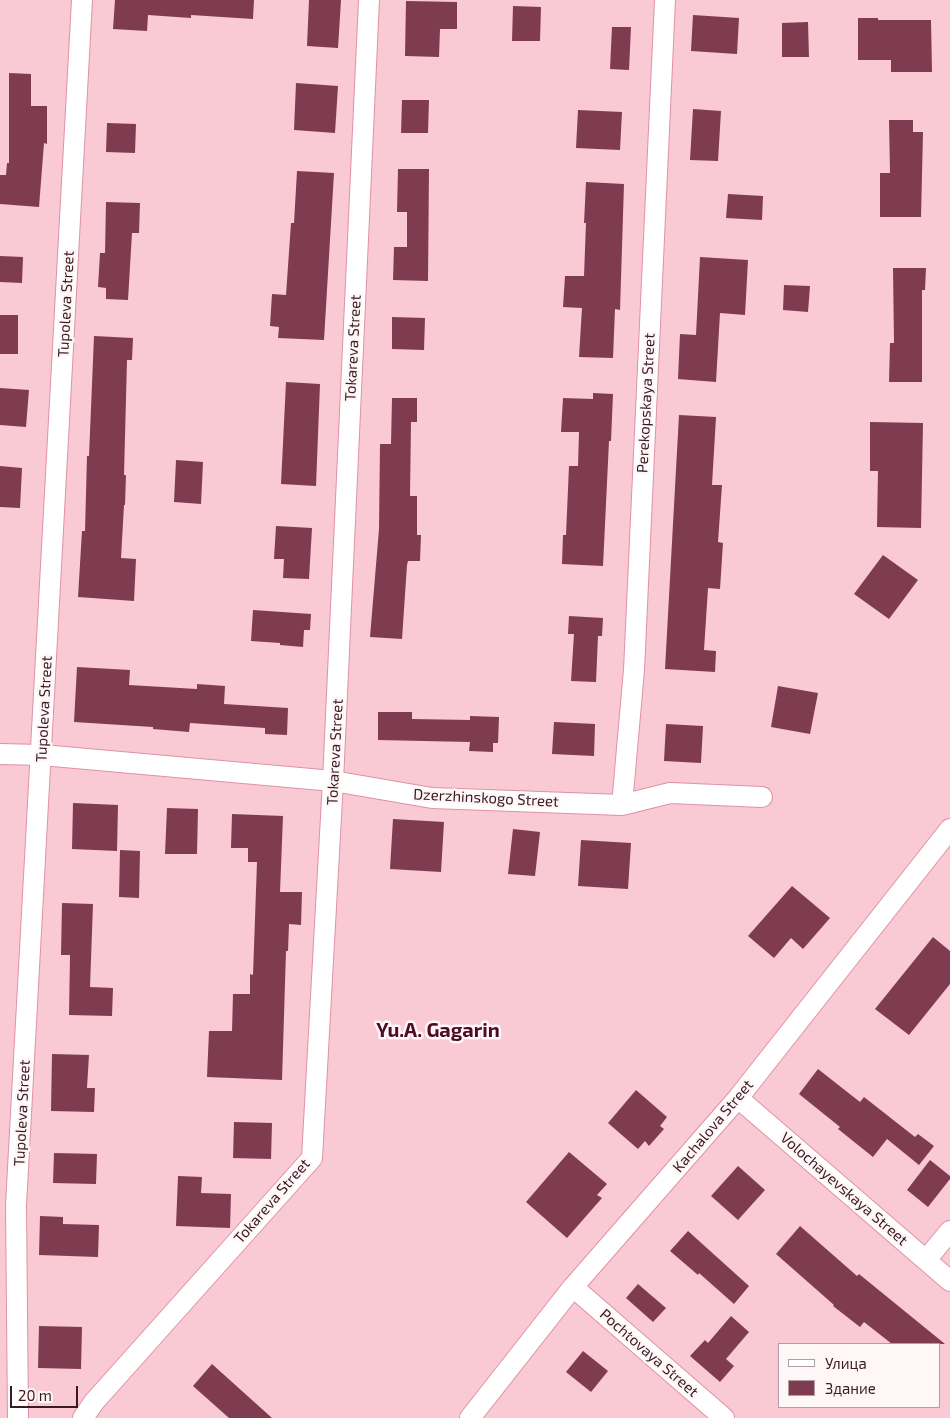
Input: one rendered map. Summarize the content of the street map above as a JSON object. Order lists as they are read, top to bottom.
{
  "streets": {
    "street": [
      "Tupoleva Street",
      "Tokareva Street",
      "Perekopskaya Street",
      "Dzerzhinskogo Street",
      "Kachalova Street",
      "Volochayevskaya Street",
      "Pochtovaya Street"
    ]
  },
  "crossings": [
    ["Tupoleva Street", "Dzerzhinskogo Street"],
    ["Tokareva Street", "Dzerzhinskogo Street"],
    ["Perekopskaya Street", "Dzerzhinskogo Street"],
    ["Kachalova Street", "Volochayevskaya Street"],
    ["Kachalova Street", "Pochtovaya Street"]
  ],
  "districts": ["Yu.A. Gagarin"],
  "legend": ["Улица", "Здание"],
  "scale_bar": "20 m"
}
